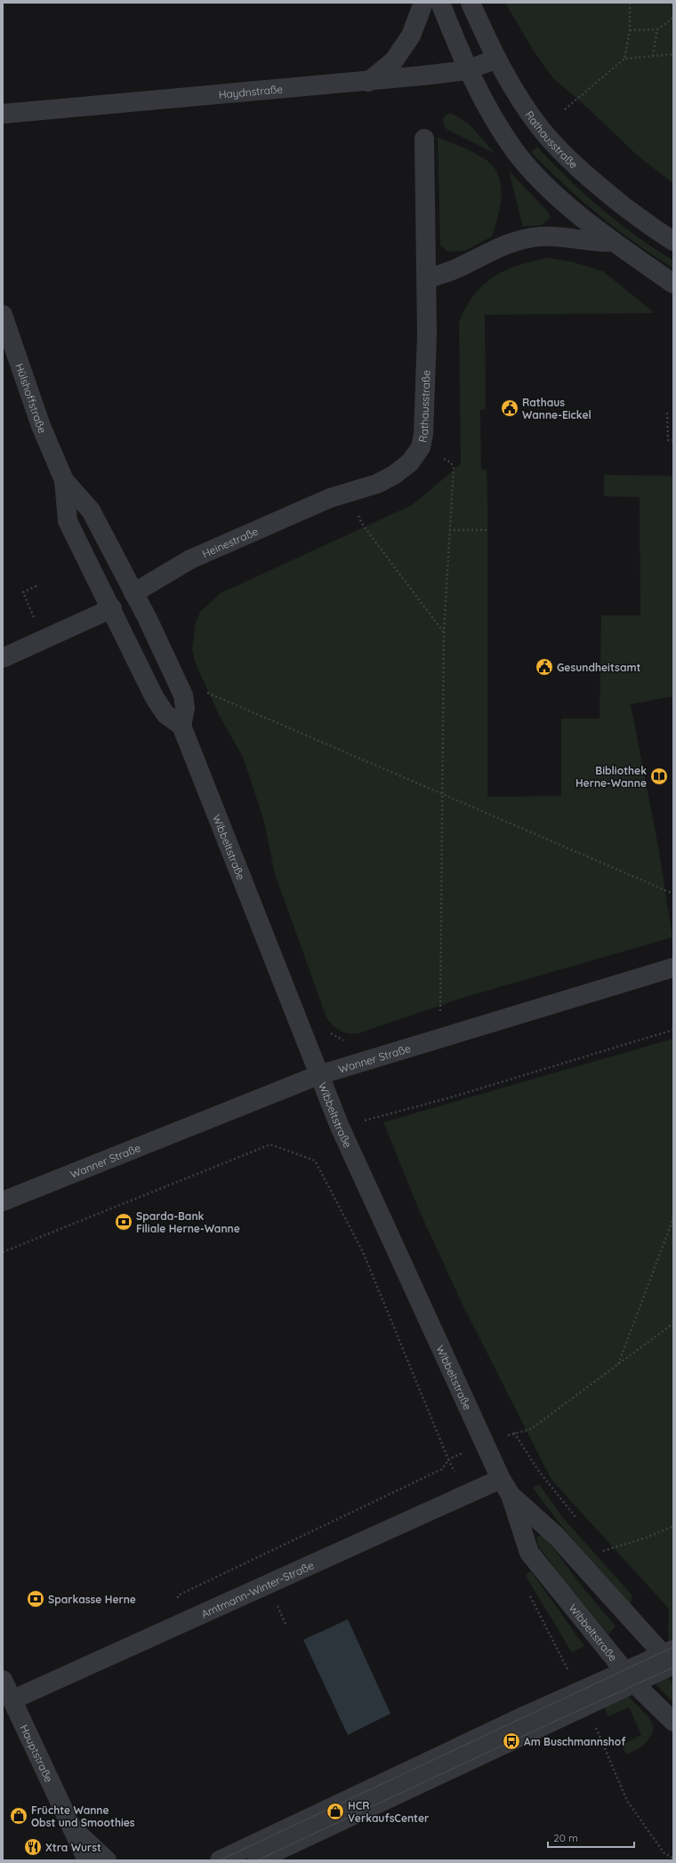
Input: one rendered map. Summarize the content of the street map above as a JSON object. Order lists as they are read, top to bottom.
{
  "streets": {
    "street": [
      "Haydnstraße",
      "Rathausstraße",
      "Hülshoffstraße",
      "Heinestraße",
      "Wibbeltstraße",
      "Wanner Straße",
      "Amtmann-Winter-Straße",
      "Hauptstraße"
    ]
  },
  "crossings": [
    ["Haydnstraße", "Rathausstraße"],
    ["Rathausstraße", "Heinestraße"],
    ["Hülshoffstraße", "Heinestraße"],
    ["Wibbeltstraße", "Wanner Straße"],
    ["Wibbeltstraße", "Amtmann-Winter-Straße"],
    ["Amtmann-Winter-Straße", "Hauptstraße"]
  ],
  "places": {
    "public building": ["Rathaus Wanne-Eickel", "Gesundheitsamt"],
    "library": ["Bibliothek Herne-Wanne"],
    "bank": ["Sparda-Bank Filiale Herne-Wanne", "Sparkasse Herne"],
    "bus stop": ["Am Buschmannshof"],
    "shop": ["HCR VerkaufsCenter", "Früchte Wanne Obst und Smoothies"],
    "restaurant": ["Xtra Wurst"]
  },
  "scale_bar": "20 m"
}
